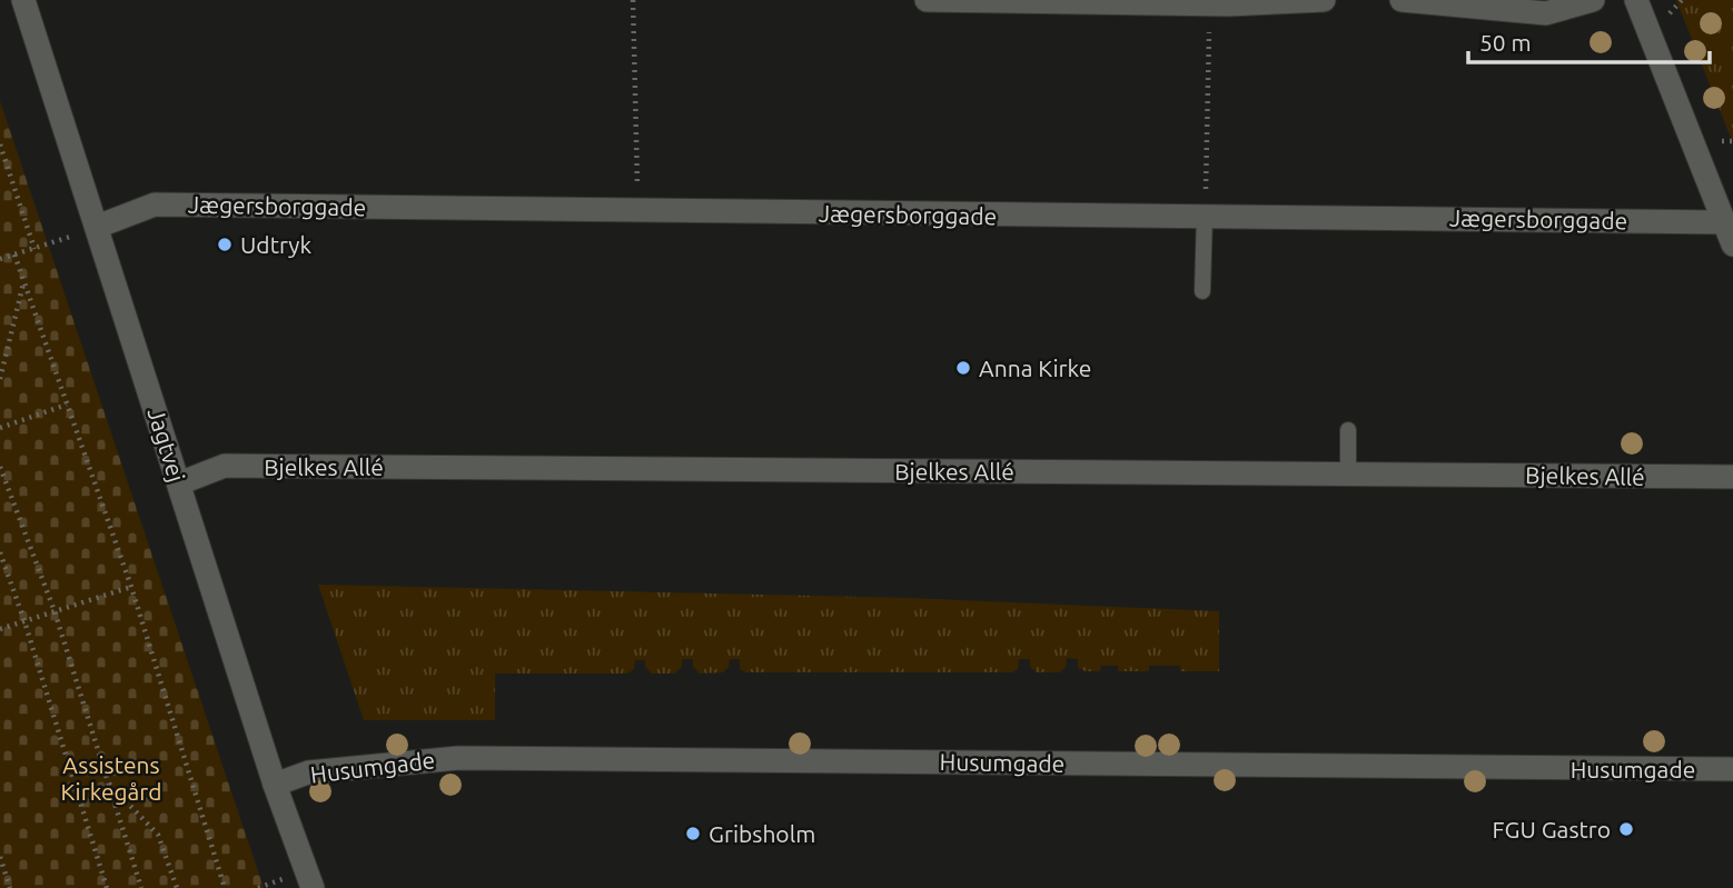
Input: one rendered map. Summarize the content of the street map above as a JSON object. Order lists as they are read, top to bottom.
{
  "streets": {
    "street": [
      "Jægersborggade",
      "Jagtvej",
      "Bjelkes Allé",
      "Husumgade"
    ]
  },
  "crossings": [
    ["Jægersborggade", "Jagtvej"],
    ["Jagtvej", "Bjelkes Allé"],
    ["Jagtvej", "Husumgade"]
  ],
  "parks": ["Assistens Kirkegård"],
  "places": [
    "Udtryk",
    "Anna Kirke",
    "FGU Gastro",
    "Gribsholm"
  ],
  "scale_bar": "50 m"
}
